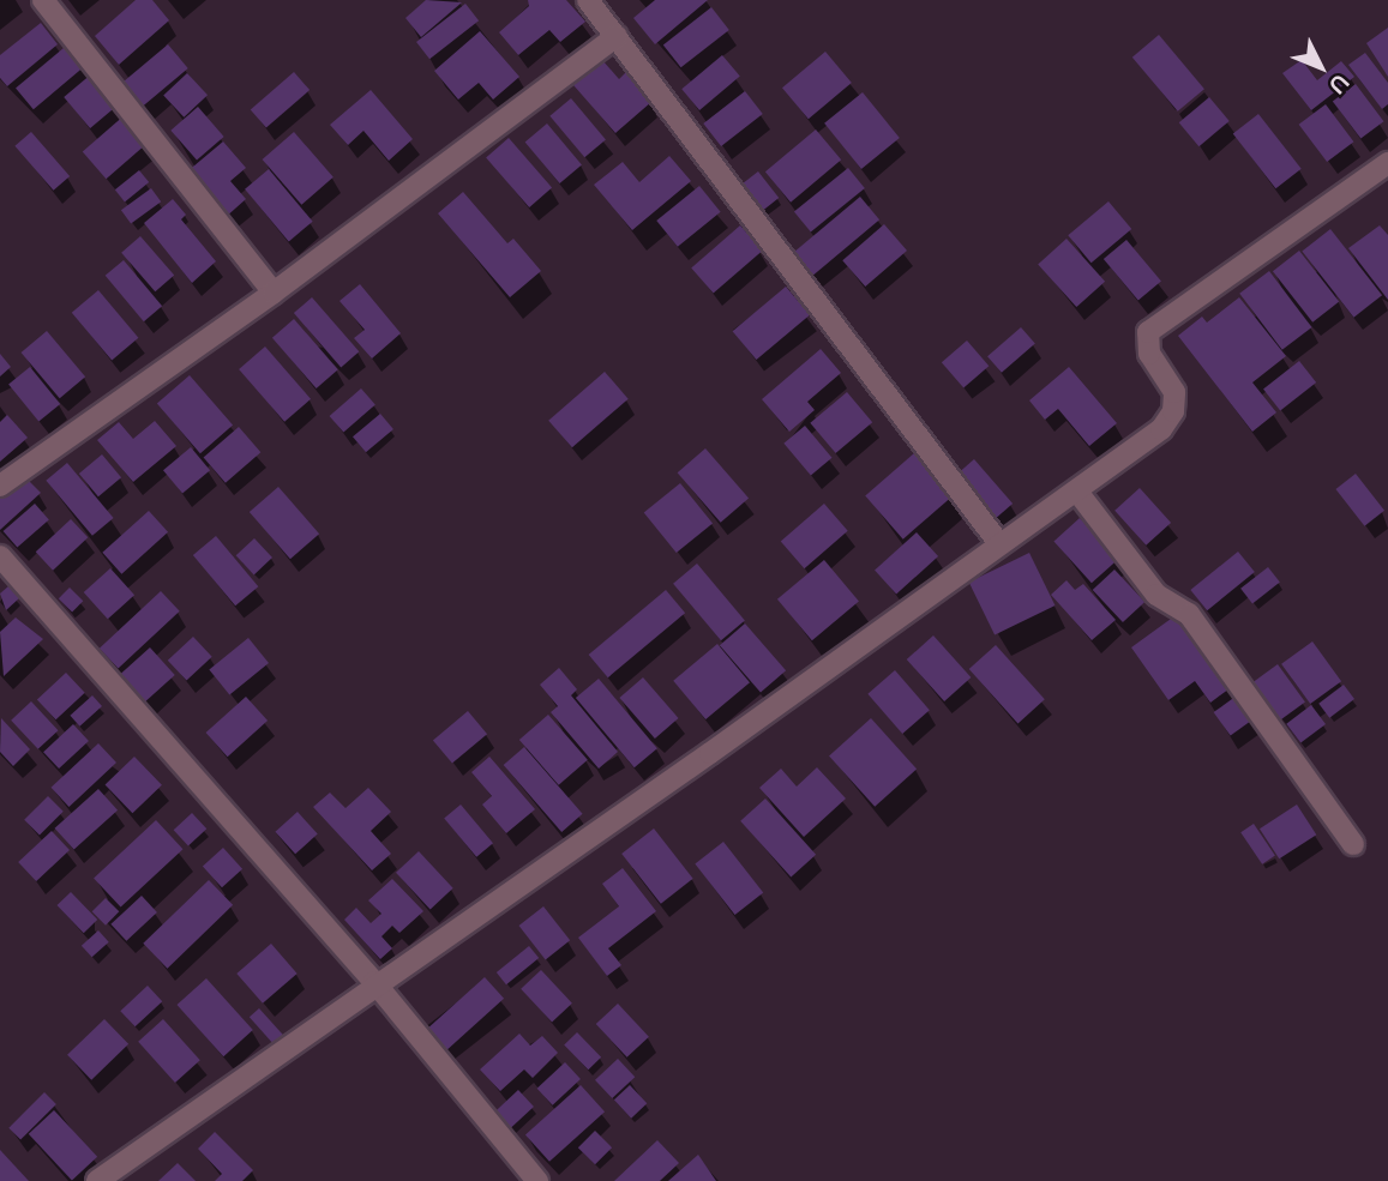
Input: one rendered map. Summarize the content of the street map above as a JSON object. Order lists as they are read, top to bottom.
{
  "north": "bottom right"
}
